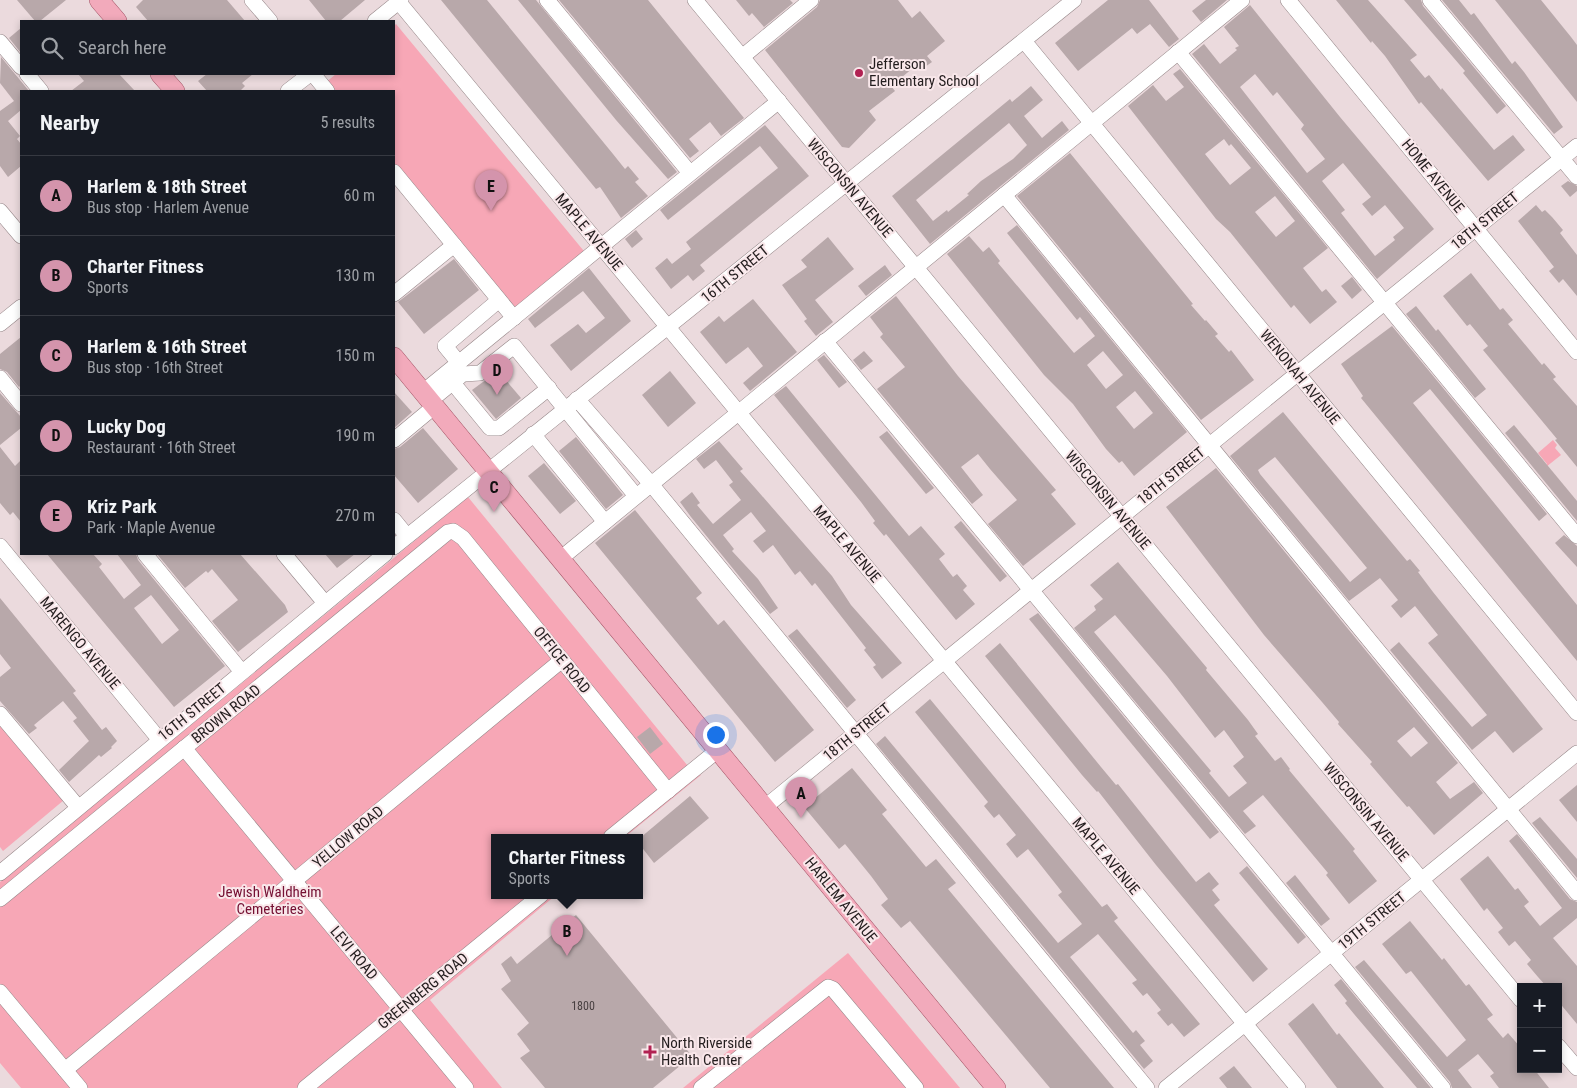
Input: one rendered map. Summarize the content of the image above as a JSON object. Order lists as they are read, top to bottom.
{
  "streets": {
    "main road": ["HARLEM AVENUE"],
    "street": [
      "HOME AVENUE",
      "WISCONSIN AVENUE",
      "18TH STREET",
      "MAPLE AVENUE",
      "16TH STREET",
      "WENONAH AVENUE",
      "MARENGO AVENUE",
      "OFFICE ROAD",
      "BROWN ROAD",
      "YELLOW ROAD",
      "19TH STREET",
      "LEVI ROAD",
      "GREENBERG ROAD"
    ]
  },
  "crossings": [
    ["HOME AVENUE", "18TH STREET"],
    ["WISCONSIN AVENUE", "18TH STREET"],
    ["WISCONSIN AVENUE", "16TH STREET"],
    ["WISCONSIN AVENUE", "19TH STREET"],
    ["18TH STREET", "MAPLE AVENUE"],
    ["18TH STREET", "WENONAH AVENUE"],
    ["18TH STREET", "HARLEM AVENUE"],
    ["MAPLE AVENUE", "16TH STREET"],
    ["MAPLE AVENUE", "19TH STREET"],
    ["16TH STREET", "WENONAH AVENUE"],
    ["16TH STREET", "MARENGO AVENUE"],
    ["16TH STREET", "HARLEM AVENUE"],
    ["OFFICE ROAD", "BROWN ROAD"],
    ["OFFICE ROAD", "YELLOW ROAD"],
    ["BROWN ROAD", "LEVI ROAD"],
    ["YELLOW ROAD", "LEVI ROAD"],
    ["LEVI ROAD", "GREENBERG ROAD"]
  ],
  "parks": ["Jewish Waldheim Cemeteries"],
  "places": {
    "other": ["Jefferson Elementary School"],
    "health": ["North Riverside Health Center"]
  },
  "house_numbers": ["1800"],
  "page": {
    "search": "Search here",
    "heading": ["Nearby", "5 results"],
    "list": [
      {
        "mark": "A",
        "name": "Harlem & 18th Street",
        "note": "Bus stop · Harlem Avenue",
        "value": "60 m"
      },
      {
        "mark": "B",
        "name": "Charter Fitness",
        "note": "Sports",
        "value": "130 m"
      },
      {
        "mark": "C",
        "name": "Harlem & 16th Street",
        "note": "Bus stop · 16th Street",
        "value": "150 m"
      },
      {
        "mark": "D",
        "name": "Lucky Dog",
        "note": "Restaurant · 16th Street",
        "value": "190 m"
      },
      {
        "mark": "E",
        "name": "Kriz Park",
        "note": "Park · Maple Avenue",
        "value": "270 m"
      }
    ],
    "pins": [
      "E",
      "D",
      "C",
      "A",
      "B"
    ],
    "popup": ["Charter Fitness", "Sports"],
    "map_buttons": ["+", "−"]
  }
}
